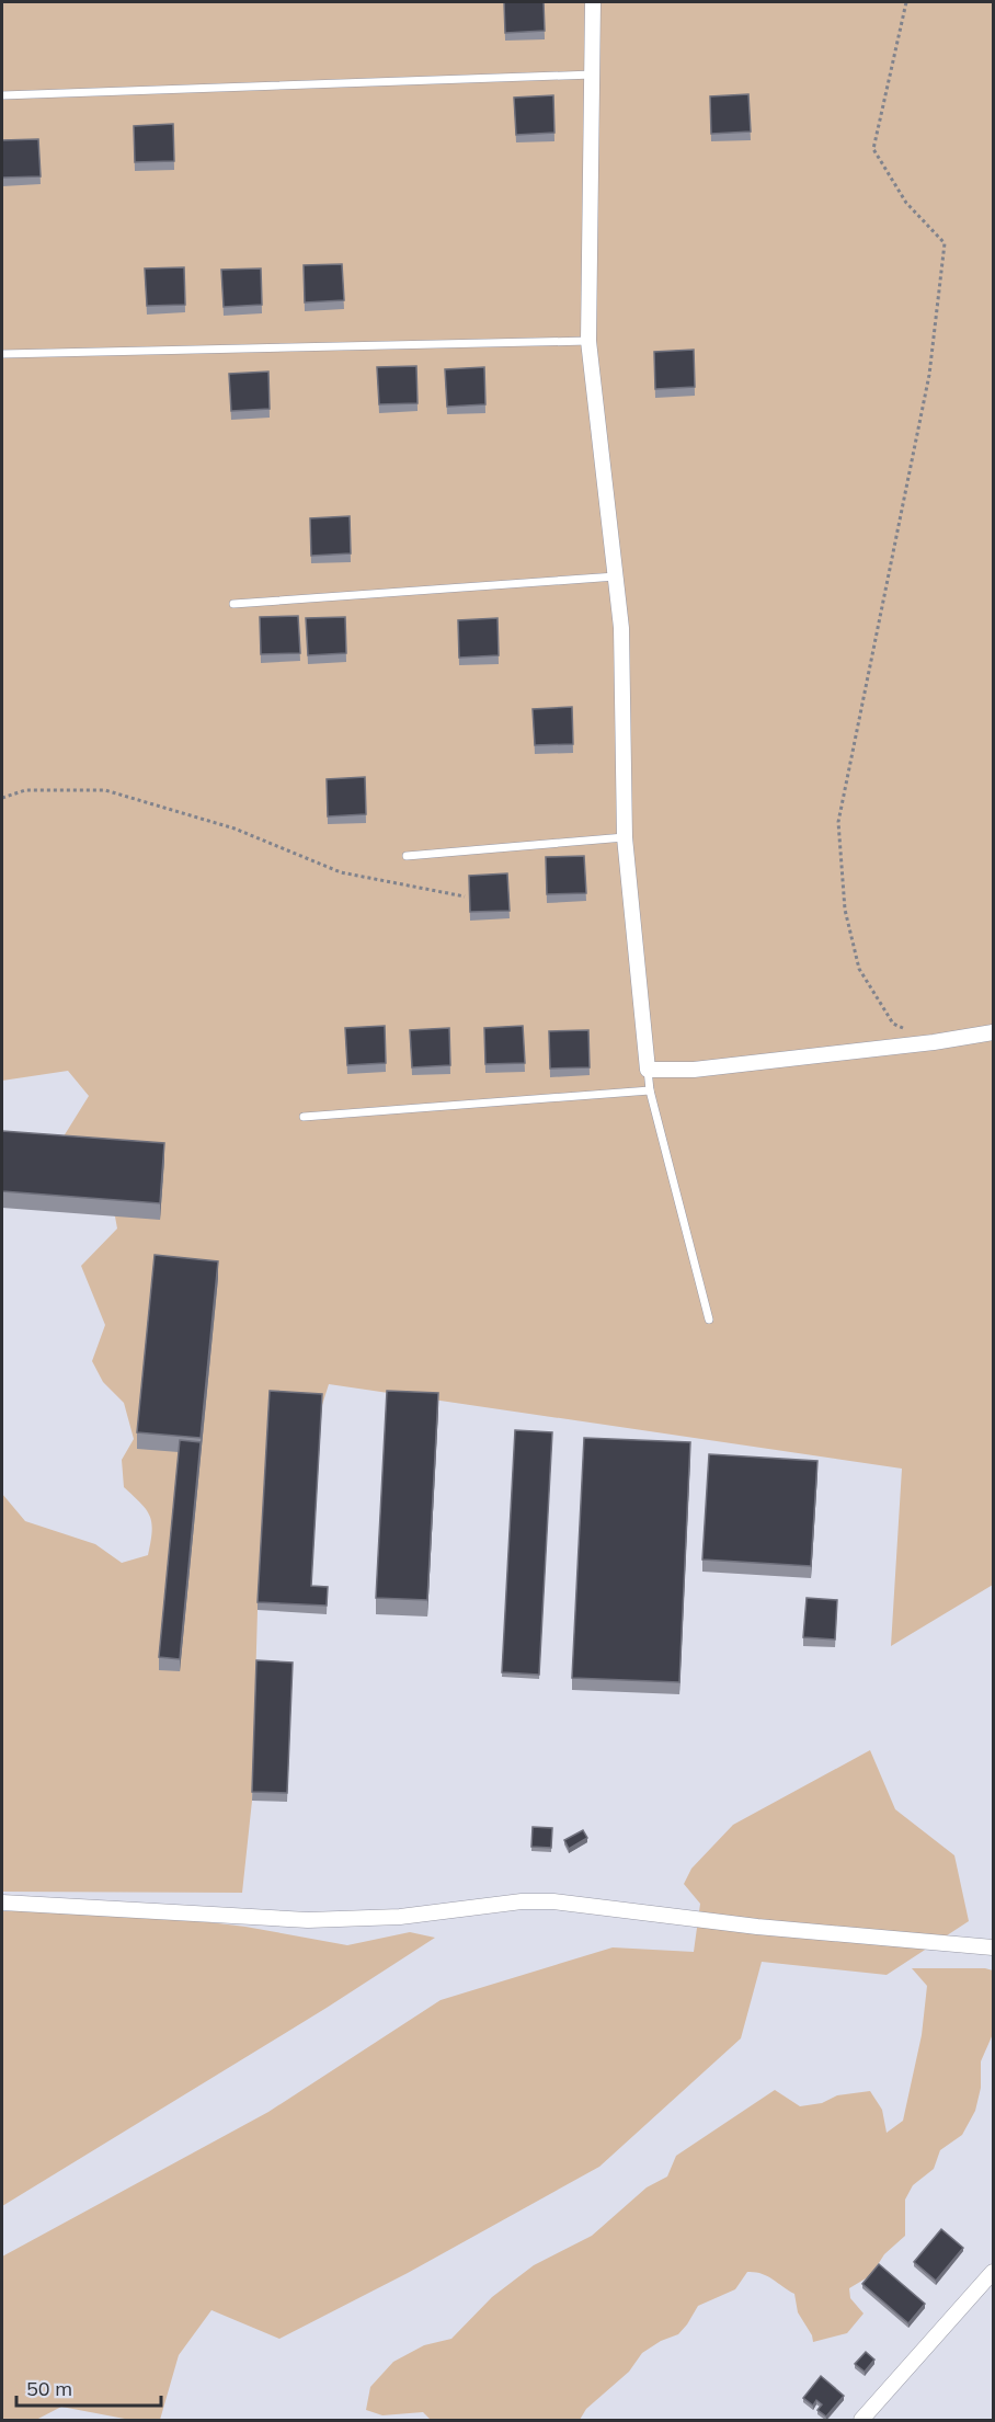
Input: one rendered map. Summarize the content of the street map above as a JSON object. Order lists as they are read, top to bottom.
{
  "scale_bar": "50 m"
}
